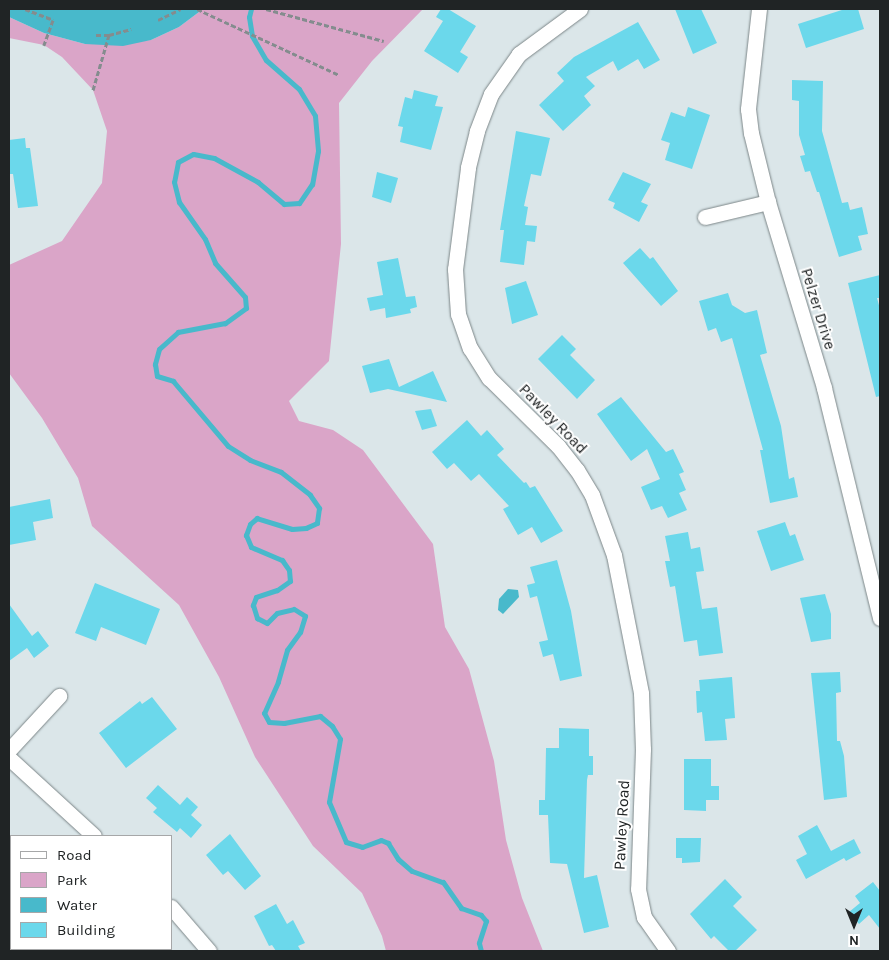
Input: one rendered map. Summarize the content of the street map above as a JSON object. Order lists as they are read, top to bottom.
{
  "streets": {
    "street": ["Pelzer Drive", "Pawley Road"]
  },
  "legend": [
    "Road",
    "Park",
    "Water",
    "Building"
  ],
  "north": "bottom"
}
